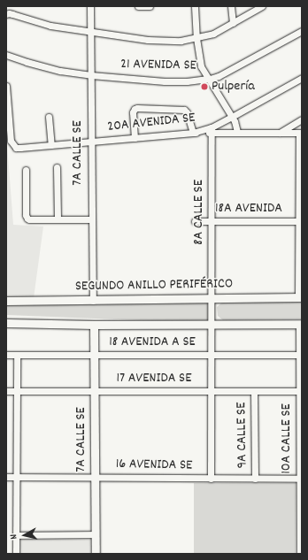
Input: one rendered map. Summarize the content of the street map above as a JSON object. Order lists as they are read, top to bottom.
{
  "streets": {
    "main road": ["7A CALLE SE", "SEGUNDO ANILLO PERIFÉRICO"],
    "street": [
      "21 AVENIDA SE",
      "20A AVENIDA SE",
      "18A AVENIDA",
      "8A CALLE SE",
      "18 AVENIDA A SE",
      "17 AVENIDA SE",
      "9A CALLE SE",
      "10A CALLE SE",
      "16 AVENIDA SE"
    ]
  },
  "crossings": [
    ["21 AVENIDA SE", "7A CALLE SE"],
    ["20A AVENIDA SE", "7A CALLE SE"],
    ["20A AVENIDA SE", "8A CALLE SE"],
    ["7A CALLE SE", "SEGUNDO ANILLO PERIFÉRICO"],
    ["7A CALLE SE", "18 AVENIDA A SE"],
    ["7A CALLE SE", "17 AVENIDA SE"],
    ["7A CALLE SE", "16 AVENIDA SE"],
    ["18A AVENIDA", "8A CALLE SE"],
    ["8A CALLE SE", "SEGUNDO ANILLO PERIFÉRICO"],
    ["18 AVENIDA A SE", "10A CALLE SE"],
    ["17 AVENIDA SE", "9A CALLE SE"],
    ["17 AVENIDA SE", "10A CALLE SE"],
    ["9A CALLE SE", "16 AVENIDA SE"],
    ["10A CALLE SE", "16 AVENIDA SE"]
  ],
  "places": ["Pulpería"],
  "north": "left"
}
